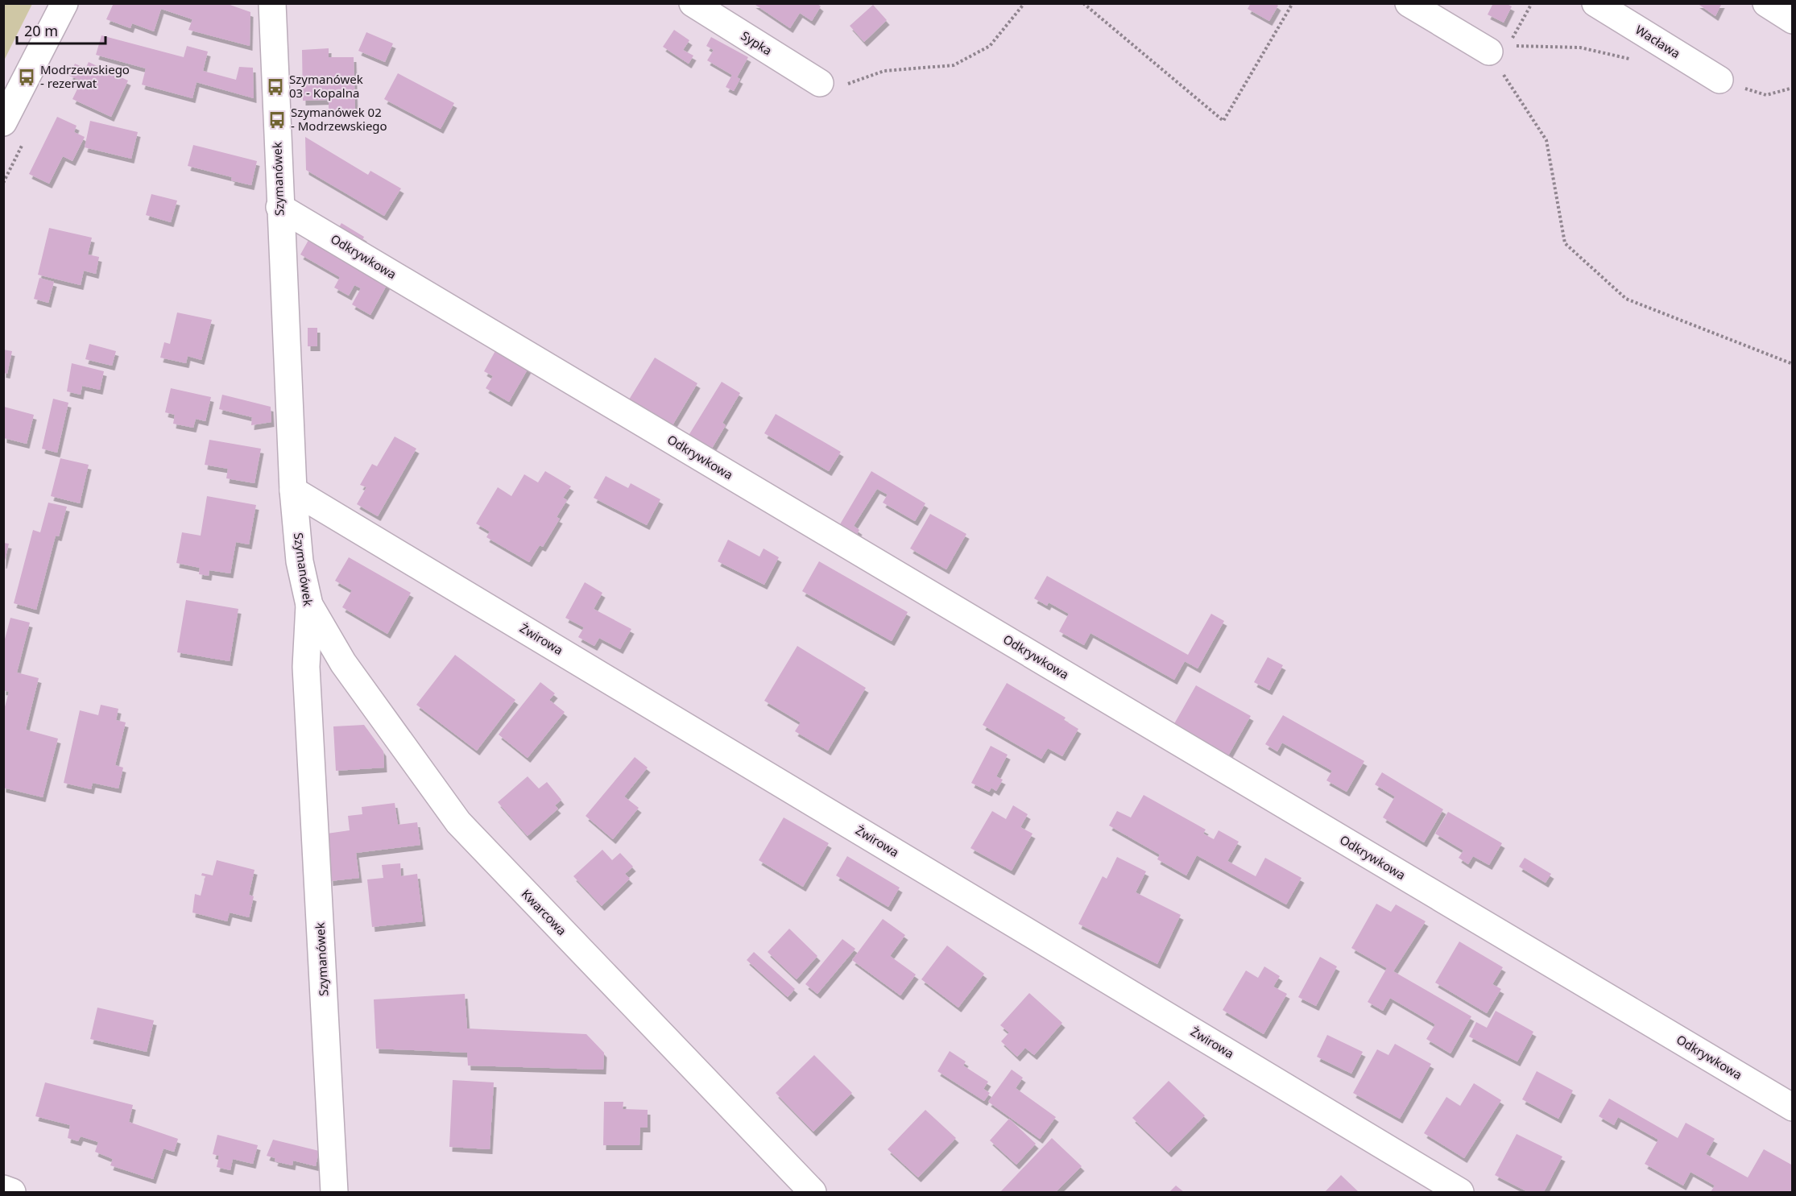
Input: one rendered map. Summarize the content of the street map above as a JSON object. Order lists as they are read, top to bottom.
{
  "streets": {
    "street": [
      "Wacława",
      "Sypka",
      "Szymanówek",
      "Odkrywkowa",
      "Żwirowa",
      "Kwarcowa"
    ]
  },
  "crossings": [
    ["Szymanówek", "Odkrywkowa"],
    ["Szymanówek", "Żwirowa"],
    ["Szymanówek", "Kwarcowa"]
  ],
  "places": {
    "bus stop": ["Modrzewskiego - rezerwat", "Szymanówek 03 - Kopalna", "Szymanówek 02 - Modrzewskiego"]
  },
  "scale_bar": "20 m"
}
